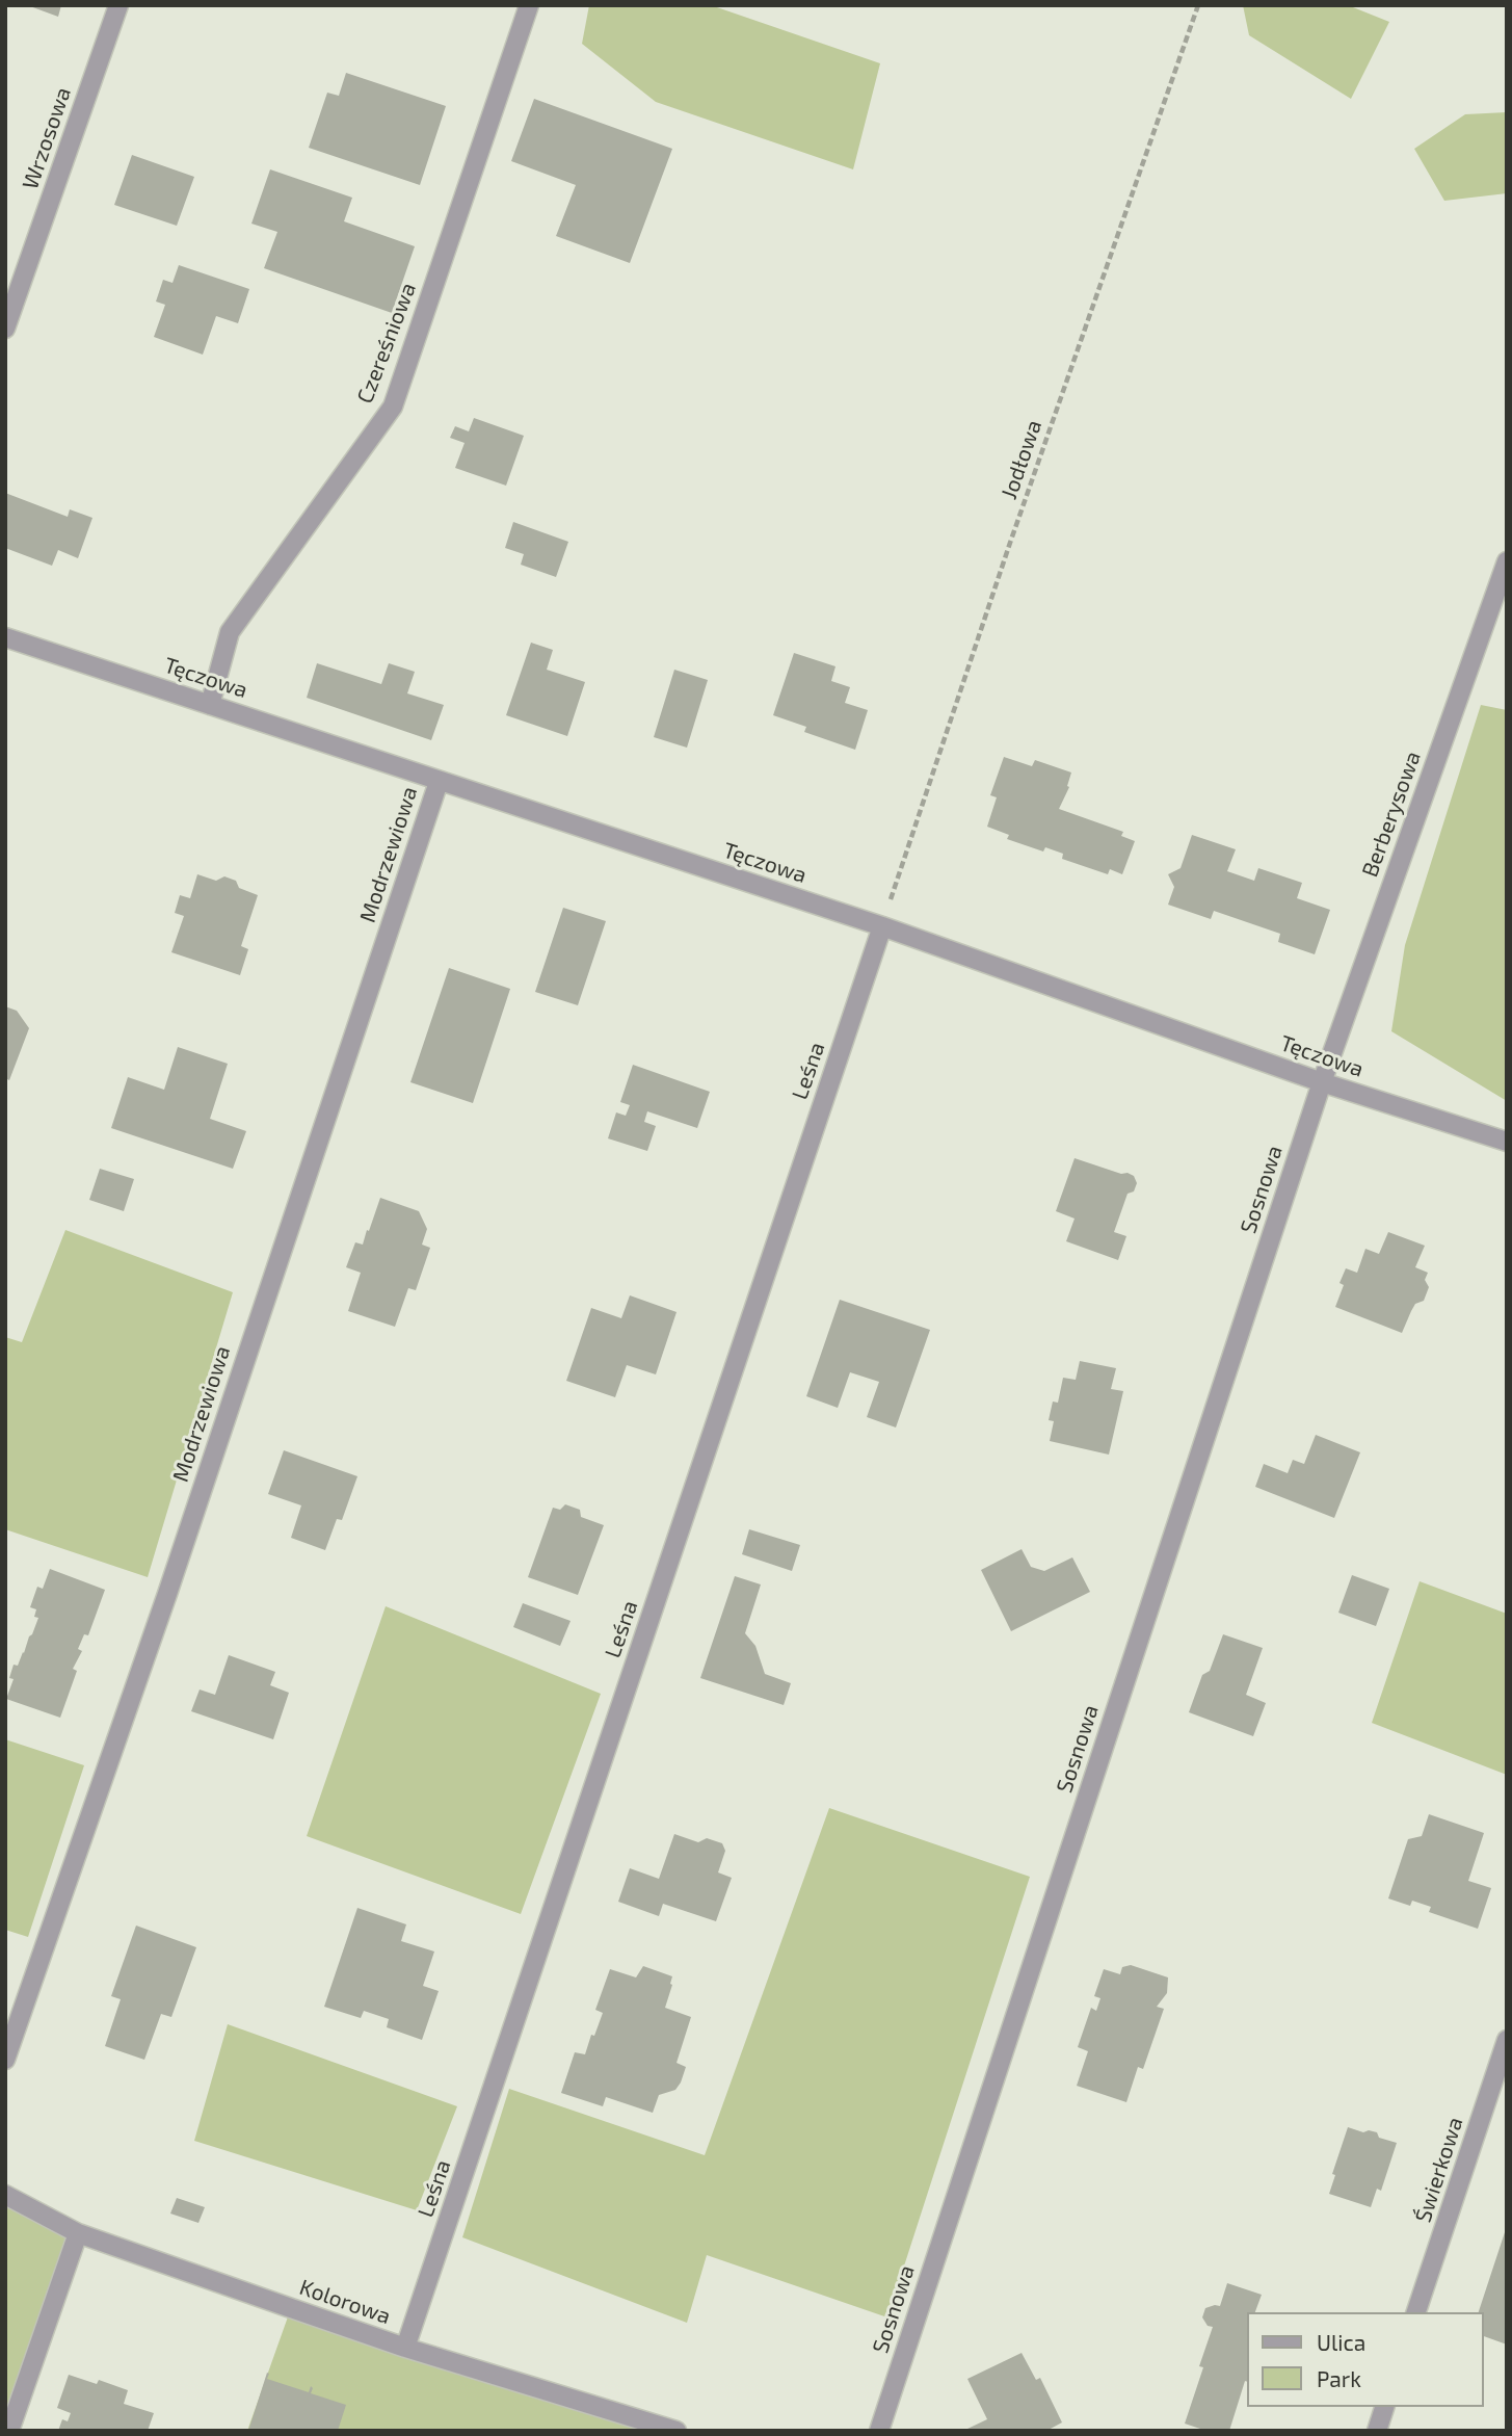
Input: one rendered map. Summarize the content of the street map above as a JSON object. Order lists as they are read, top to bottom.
{
  "streets": {
    "street": [
      "Wrzosowa",
      "Czereśniowa",
      "Tęczowa",
      "Berberysowa",
      "Modrzewiowa",
      "Leśna",
      "Sosnowa",
      "Świerkowa",
      "Kolorowa"
    ],
    "path": ["Jodłowa"]
  },
  "crossings": [
    ["Czereśniowa", "Tęczowa"],
    ["Jodłowa", "Tęczowa"],
    ["Jodłowa", "Leśna"],
    ["Tęczowa", "Berberysowa"],
    ["Tęczowa", "Modrzewiowa"],
    ["Tęczowa", "Leśna"],
    ["Tęczowa", "Sosnowa"],
    ["Berberysowa", "Sosnowa"],
    ["Leśna", "Kolorowa"]
  ],
  "legend": ["Ulica", "Park"]
}
